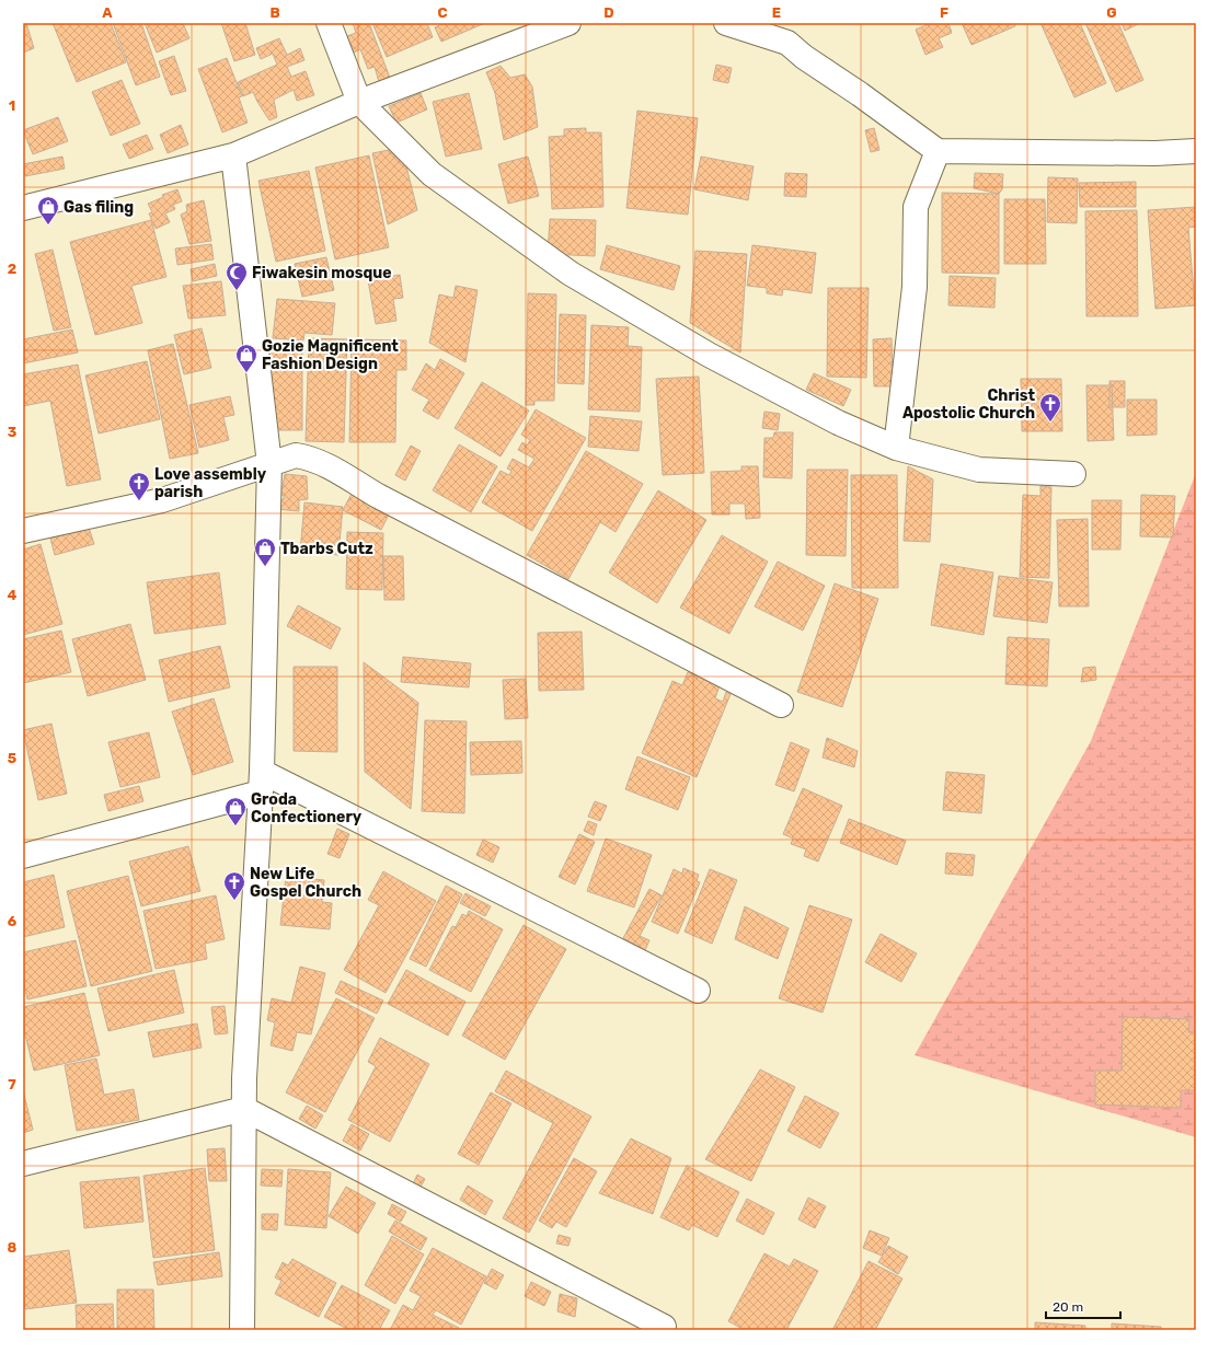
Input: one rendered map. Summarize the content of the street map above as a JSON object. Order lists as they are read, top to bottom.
{
  "places": {
    "shop": [
      "Gas filing",
      "Gozie Magnificent Fashion Design",
      "Tbarbs Cutz",
      "Groda Confectionery"
    ],
    "mosque": ["Fiwakesin mosque"],
    "church": ["Christ Apostolic Church", "Love assembly parish", "New Life Gospel Church"]
  },
  "scale_bar": "20 m",
  "grid": {
    "columns": [
      "A",
      "B",
      "C",
      "D",
      "E",
      "F",
      "G"
    ],
    "rows": [
      "1",
      "2",
      "3",
      "4",
      "5",
      "6",
      "7",
      "8"
    ]
  }
}
